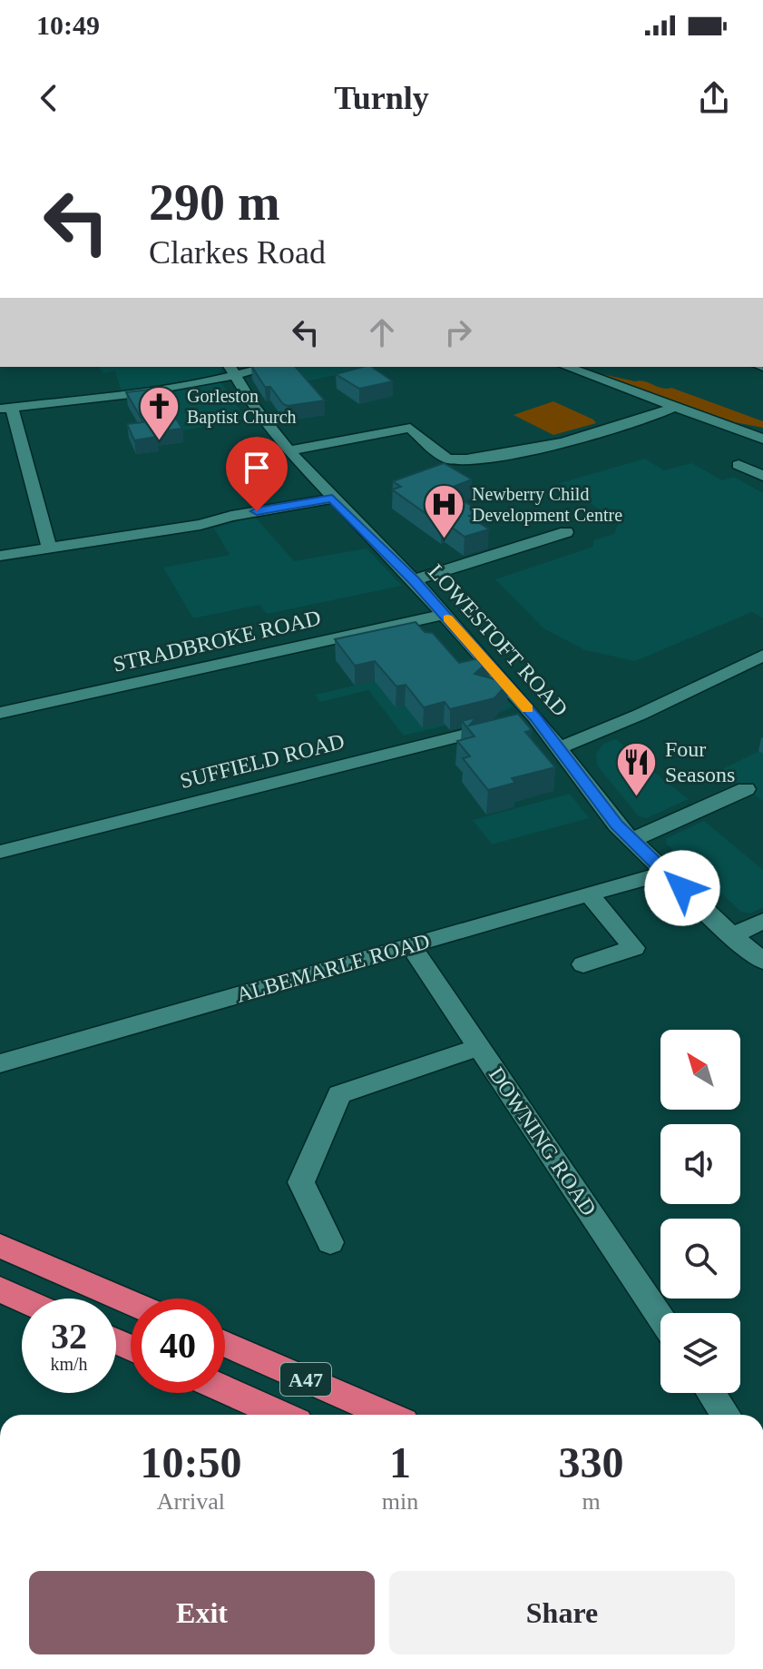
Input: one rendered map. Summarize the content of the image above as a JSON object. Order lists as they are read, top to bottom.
{
  "streets": {
    "highway": ["A47"],
    "street": [
      "LOWESTOFT ROAD",
      "STRADBROKE ROAD",
      "SUFFIELD ROAD",
      "ALBEMARLE ROAD",
      "DOWNING ROAD"
    ]
  },
  "crossings": [
    ["LOWESTOFT ROAD", "STRADBROKE ROAD"],
    ["LOWESTOFT ROAD", "SUFFIELD ROAD"],
    ["LOWESTOFT ROAD", "ALBEMARLE ROAD"],
    ["ALBEMARLE ROAD", "DOWNING ROAD"]
  ],
  "places": {
    "church": ["Gorleston Baptist Church"],
    "hospital": ["Newberry Child Development Centre"],
    "restaurant": ["Four Seasons"]
  },
  "north": "top left",
  "page": {
    "status": "10:49",
    "header": "Turnly",
    "turn": ["290 m", "Clarkes Road"],
    "speed": "32 km/h",
    "limit": "40",
    "eta": [
      "10:50",
      "Arrival",
      "1",
      "min",
      "330",
      "m"
    ],
    "buttons": ["Exit", "Share"]
  }
}
